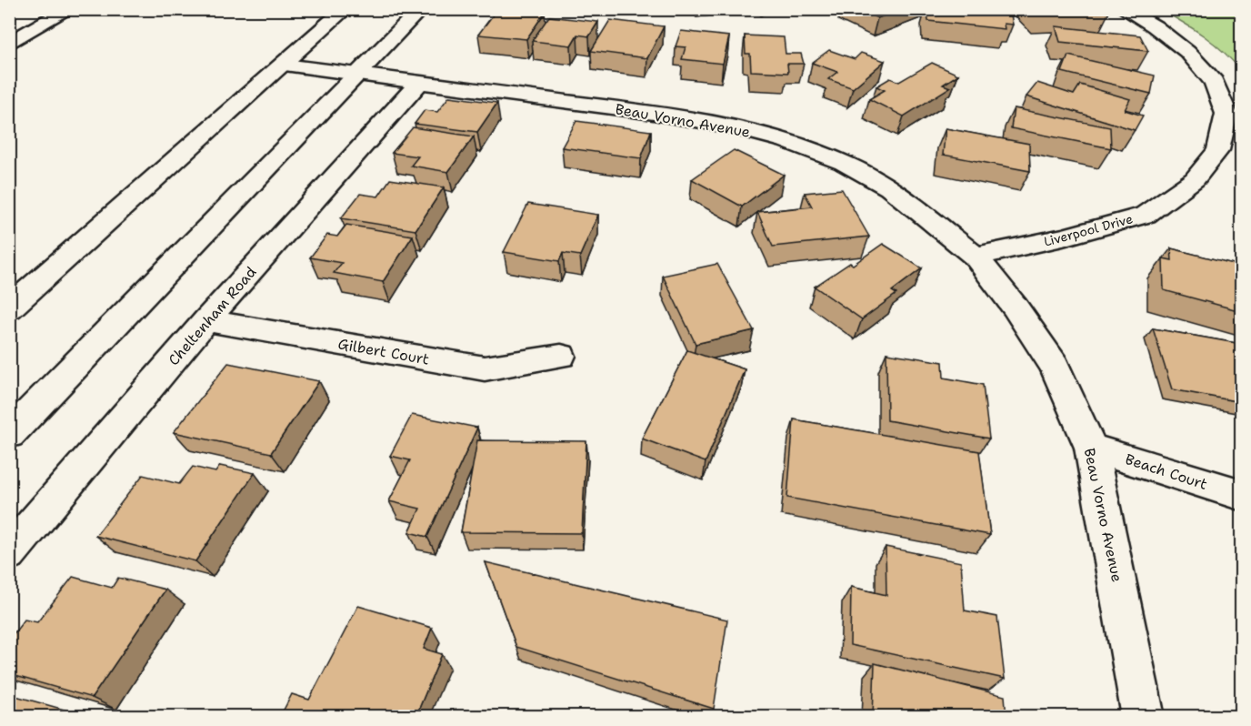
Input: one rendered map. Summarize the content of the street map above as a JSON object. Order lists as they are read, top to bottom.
{
  "streets": {
    "street": [
      "Beau Vorno Avenue",
      "Liverpool Drive",
      "Cheltenham Road",
      "Gilbert Court",
      "Beach Court"
    ]
  },
  "crossings": [
    ["Beau Vorno Avenue", "Liverpool Drive"],
    ["Beau Vorno Avenue", "Cheltenham Road"],
    ["Beau Vorno Avenue", "Beach Court"],
    ["Cheltenham Road", "Gilbert Court"]
  ]
}
